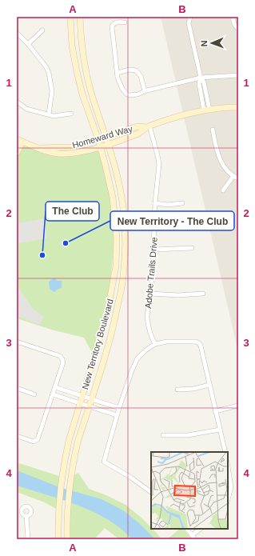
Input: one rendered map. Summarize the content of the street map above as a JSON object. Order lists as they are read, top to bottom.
{
  "streets": {
    "main road": ["Homeward Way", "New Territory Boulevard"],
    "street": ["Adobe Trails Drive"]
  },
  "crossings": [
    ["Homeward Way", "Adobe Trails Drive"],
    ["Homeward Way", "New Territory Boulevard"]
  ],
  "places": ["New Territory - The Club", "The Club"],
  "north": "left",
  "grid": {
    "columns": ["A", "B"],
    "rows": [
      "1",
      "2",
      "3",
      "4"
    ]
  }
}
